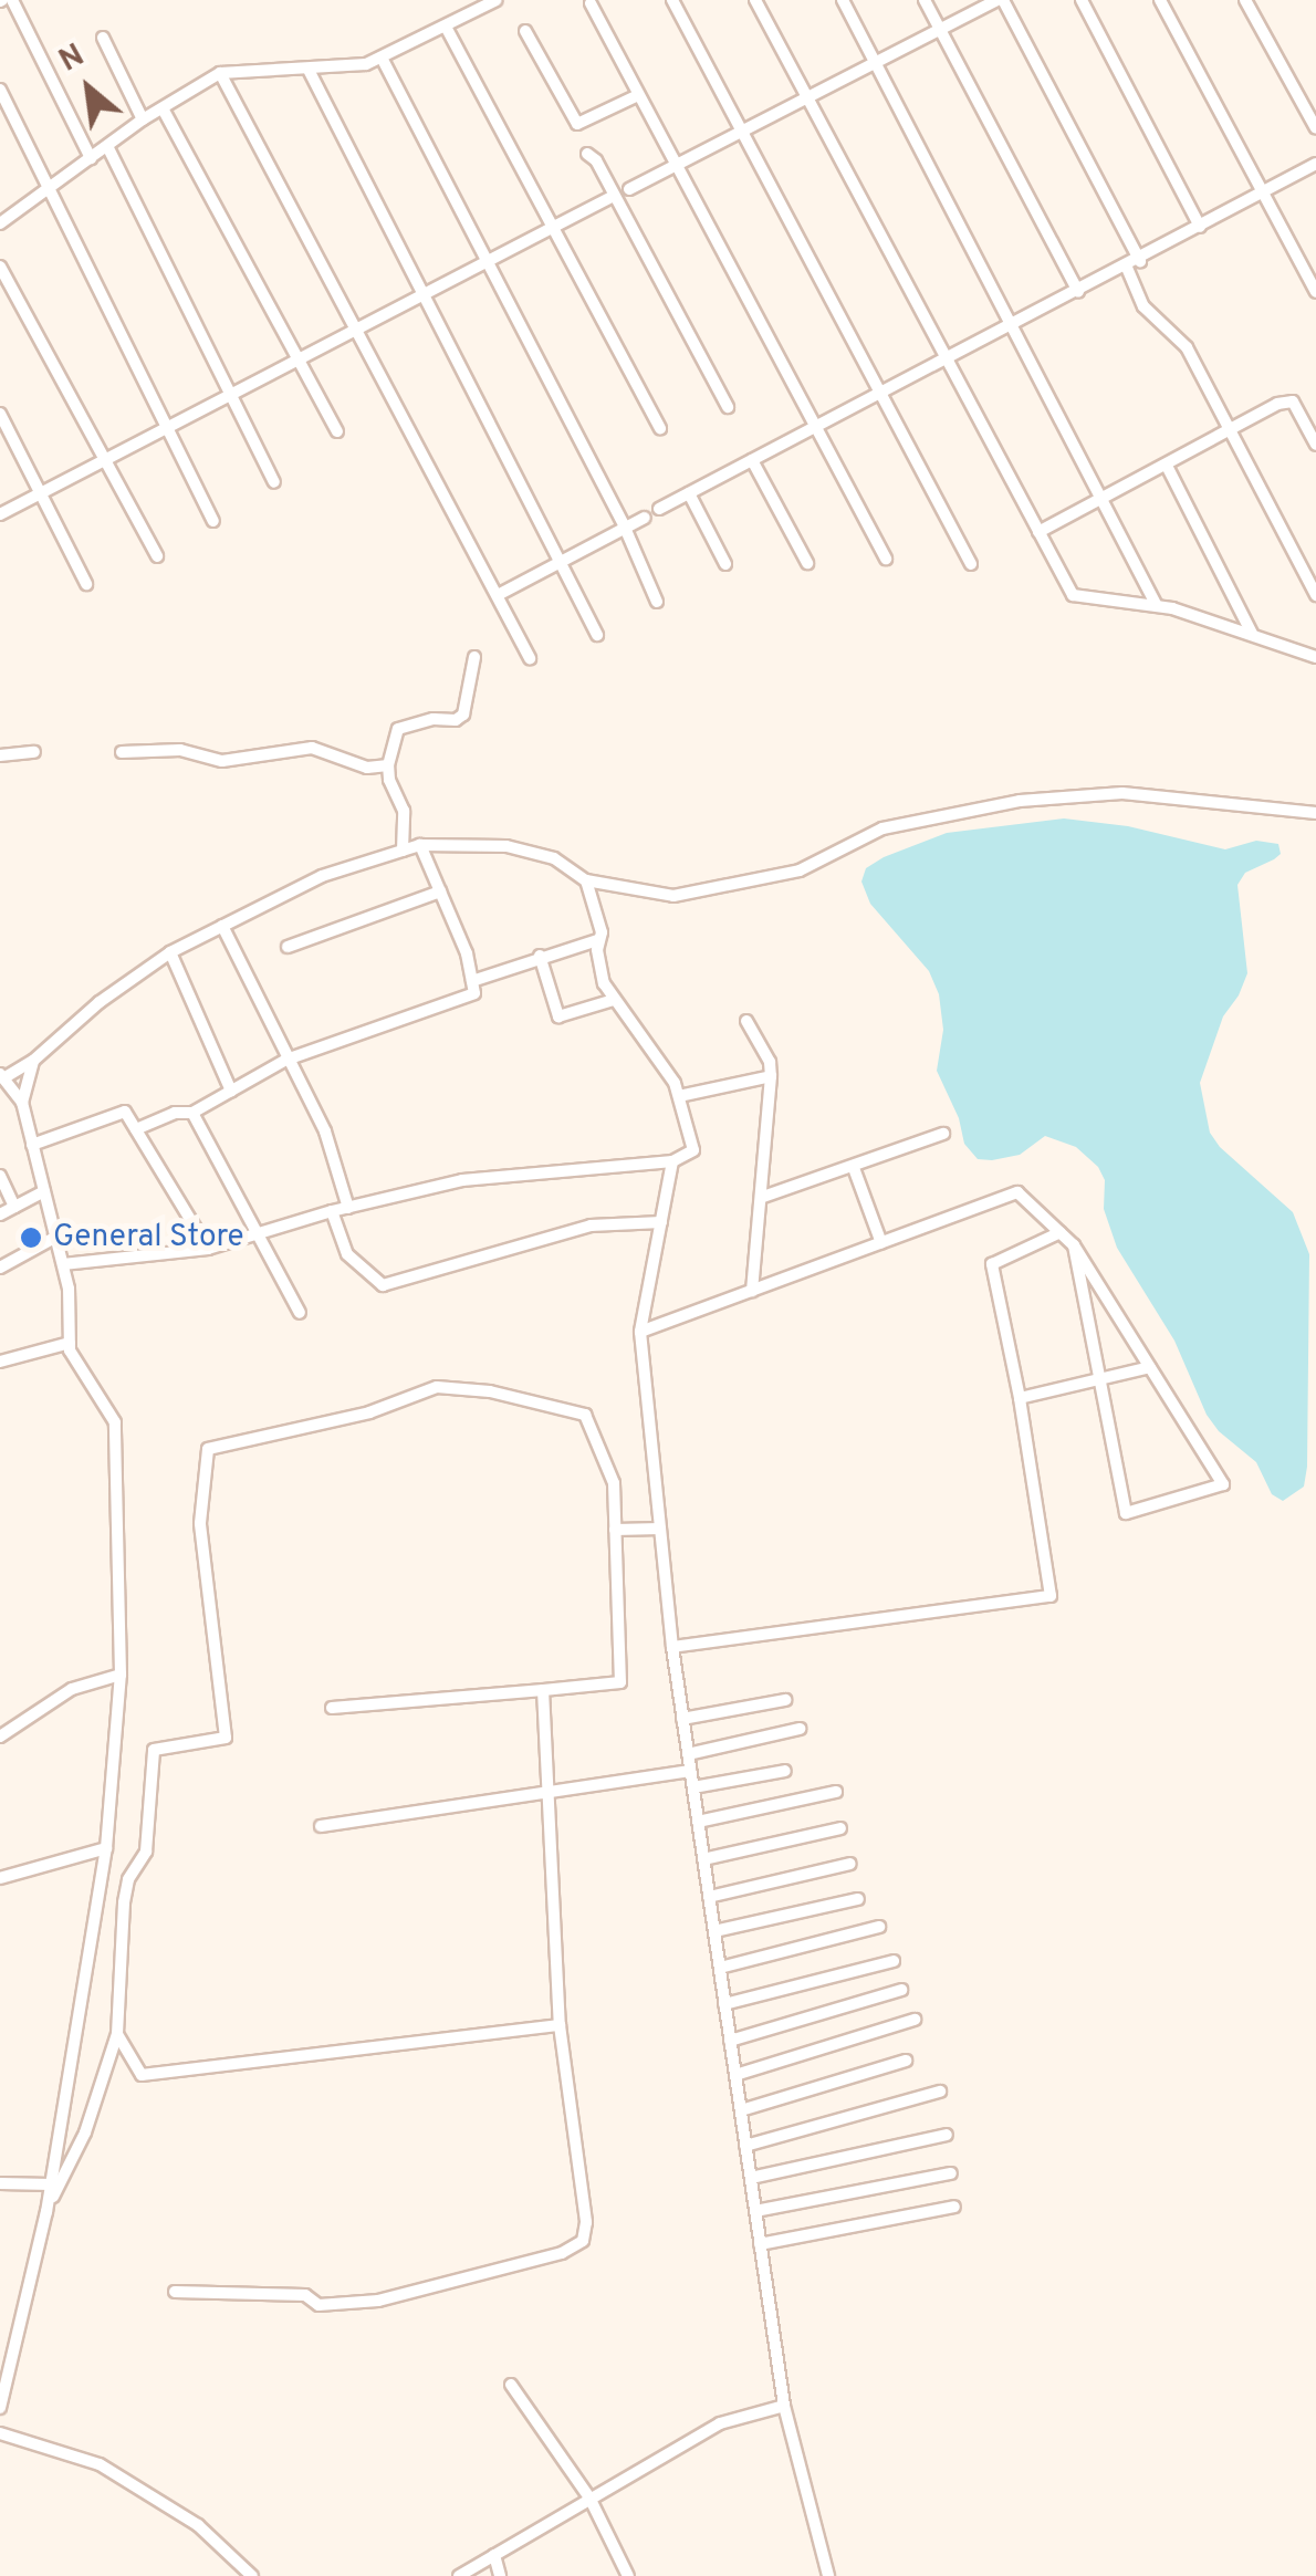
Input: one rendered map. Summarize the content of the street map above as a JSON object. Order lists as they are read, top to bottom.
{
  "places": ["General Store"],
  "north": "top left"
}
